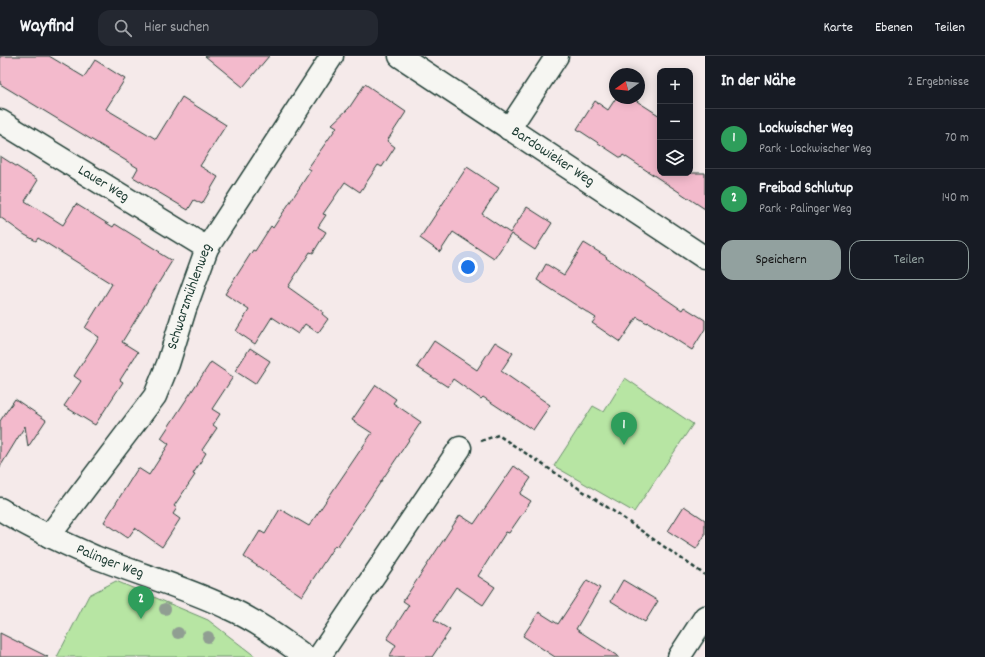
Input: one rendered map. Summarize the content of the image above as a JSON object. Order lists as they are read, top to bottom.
{
  "streets": {
    "street": [
      "Bardowieker Weg",
      "Lauer Weg",
      "Schwarzmühlenweg",
      "Palinger Weg"
    ]
  },
  "crossings": [
    ["Lauer Weg", "Schwarzmühlenweg"],
    ["Schwarzmühlenweg", "Palinger Weg"]
  ],
  "north": "left",
  "page": {
    "header": "Wayfind",
    "search": "Hier suchen",
    "nav": ["Karte", "Ebenen", "Teilen"],
    "heading": ["In der Nähe", "2 Ergebnisse"],
    "map_buttons": ["+", "−"],
    "list": [
      {
        "mark": "1",
        "name": "Lockwischer Weg",
        "note": "Park · Lockwischer Weg",
        "value": "70 m"
      },
      {
        "mark": "2",
        "name": "Freibad Schlutup",
        "note": "Park · Palinger Weg",
        "value": "140 m"
      }
    ],
    "buttons": ["Speichern", "Teilen"],
    "pins": ["1", "2"]
  }
}
